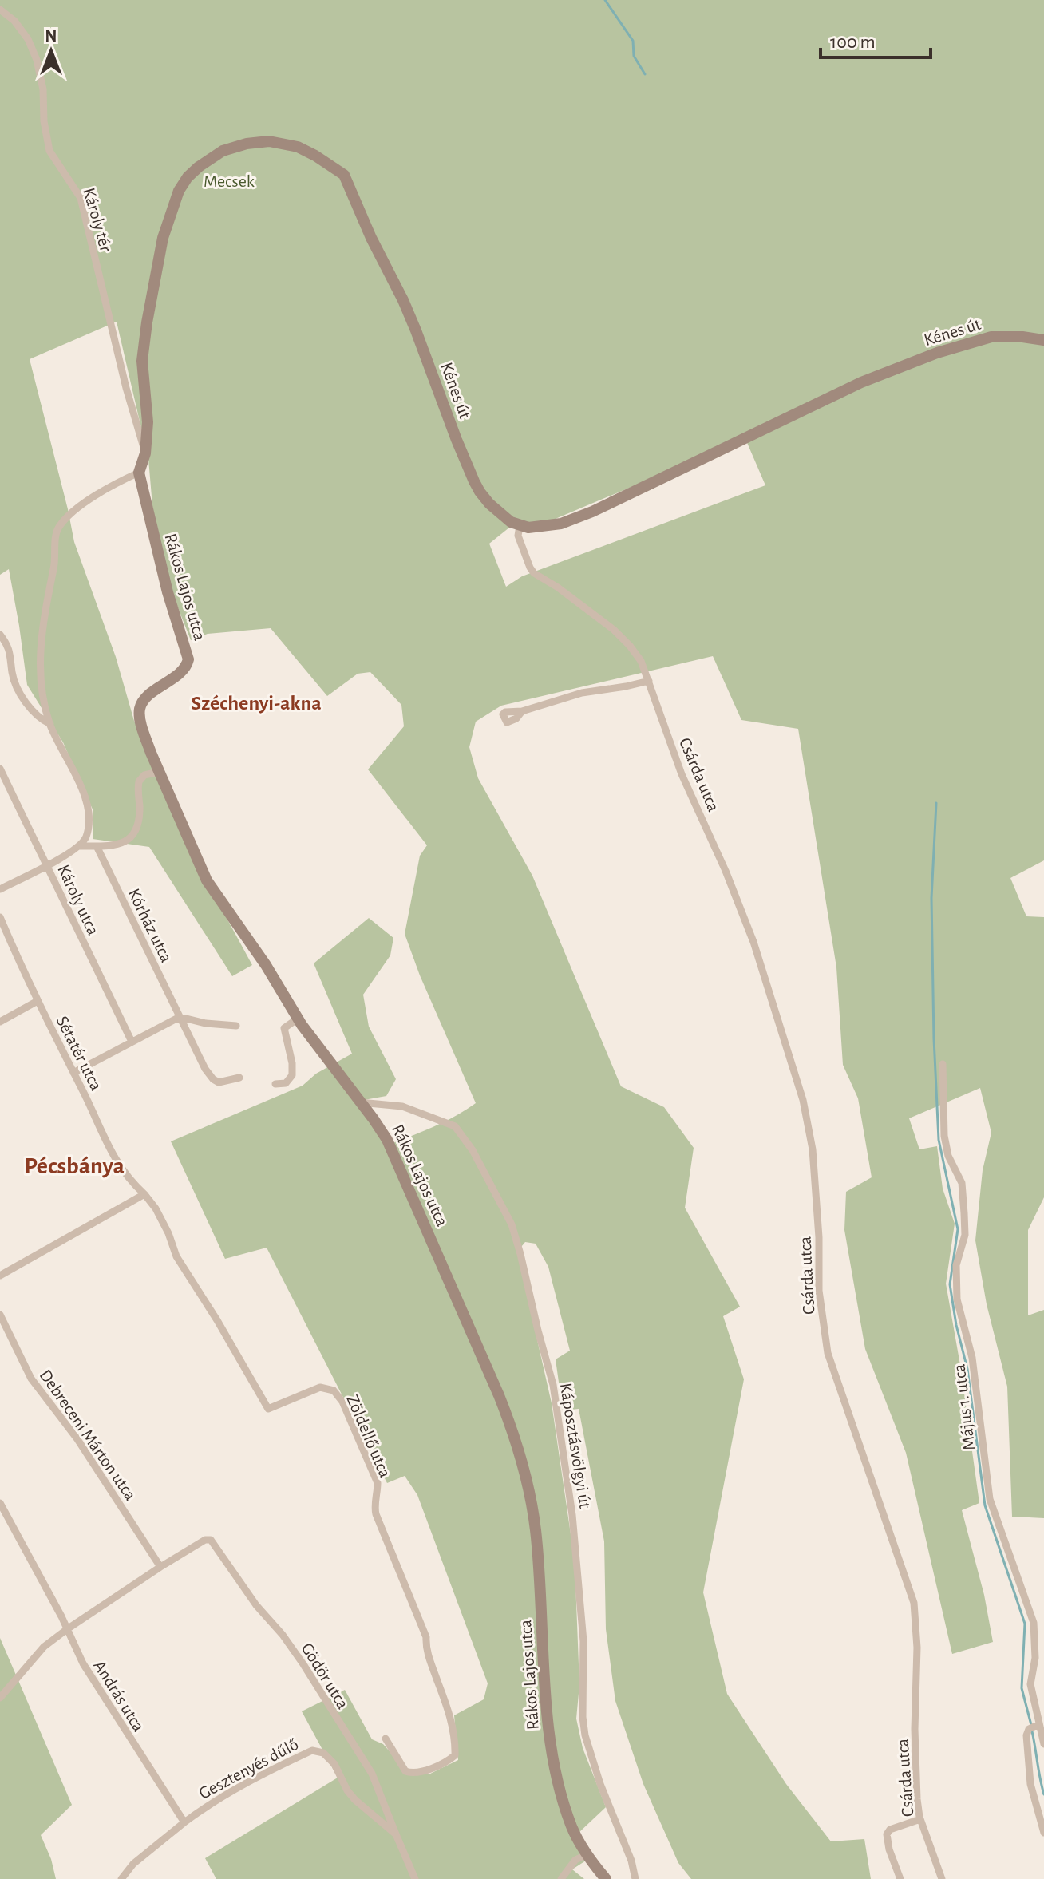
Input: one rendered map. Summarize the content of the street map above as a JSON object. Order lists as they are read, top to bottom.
{
  "streets": {
    "street": [
      "Károly tér",
      "Kénes út",
      "Rákos Lajos utca",
      "Csárda utca",
      "Károly utca",
      "Kórház utca",
      "Sétatér utca",
      "Május 1. utca",
      "Debreceni Márton utca",
      "Zöldellő utca",
      "Káposztásvölgyi út",
      "Gödör utca",
      "András utca",
      "Gesztenyés dűlő"
    ]
  },
  "crossings": [
    ["Károly tér", "Kénes út"],
    ["Kénes út", "Rákos Lajos utca"],
    ["Kénes út", "Csárda utca"],
    ["Rákos Lajos utca", "Káposztásvölgyi út"],
    ["Sétatér utca", "Zöldellő utca"],
    ["Debreceni Márton utca", "Gödör utca"],
    ["Gödör utca", "Gesztenyés dűlő"],
    ["András utca", "Gesztenyés dűlő"]
  ],
  "districts": ["Széchenyi-akna", "Pécsbánya"],
  "parks": ["Mecsek"],
  "scale_bar": "100 m",
  "north": "top"
}
